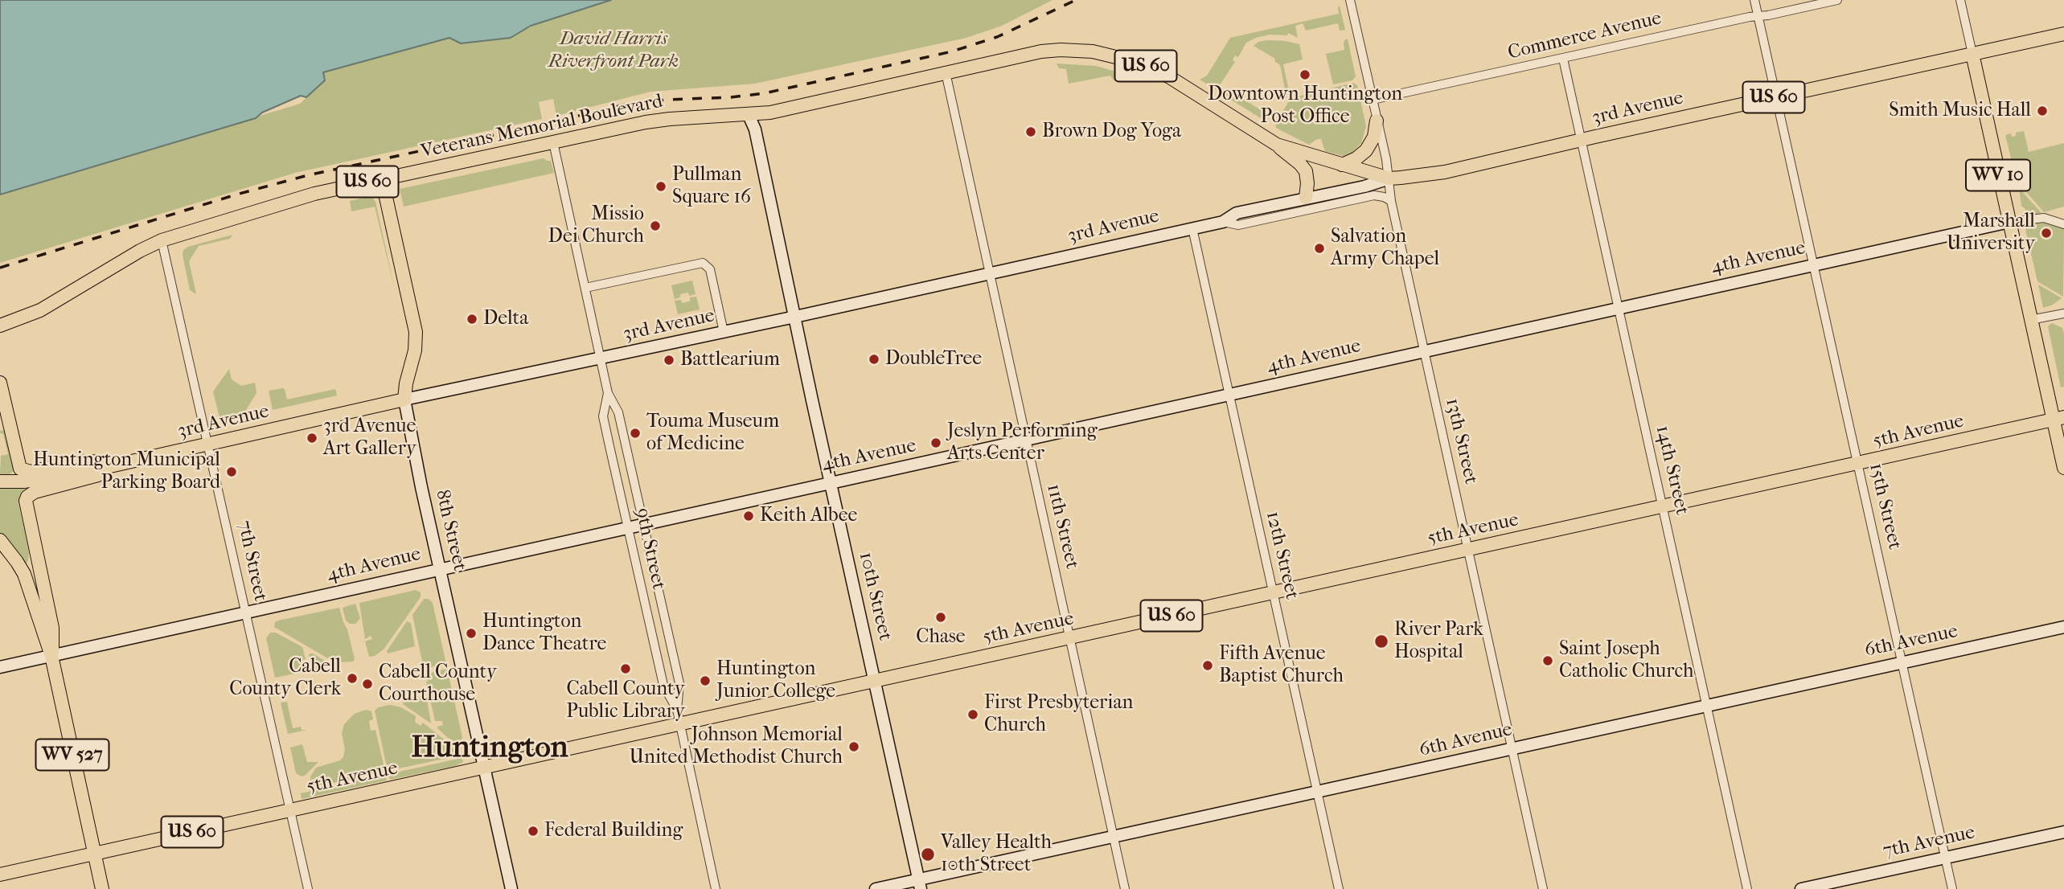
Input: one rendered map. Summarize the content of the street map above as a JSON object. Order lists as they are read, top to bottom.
{
  "streets": {
    "main road": [
      "US 60",
      "3rd Avenue",
      "Veterans Memorial Boulevard",
      "WV 10",
      "5th Avenue",
      "8th Street",
      "WV 527"
    ],
    "street": [
      "Commerce Avenue",
      "4th Avenue",
      "13th Street",
      "14th Street",
      "15th Street",
      "11th Street",
      "9th Street",
      "12th Street",
      "7th Street",
      "10th Street",
      "6th Avenue",
      "7th Avenue"
    ]
  },
  "crossings": [
    ["Commerce Avenue", "13th Street"],
    ["Commerce Avenue", "14th Street"],
    ["Commerce Avenue", "15th Street"],
    ["3rd Avenue", "Veterans Memorial Boulevard"],
    ["3rd Avenue", "WV 10"],
    ["3rd Avenue", "13th Street"],
    ["3rd Avenue", "14th Street"],
    ["3rd Avenue", "15th Street"],
    ["3rd Avenue", "11th Street"],
    ["3rd Avenue", "8th Street"],
    ["3rd Avenue", "9th Street"],
    ["3rd Avenue", "12th Street"],
    ["3rd Avenue", "7th Street"],
    ["3rd Avenue", "10th Street"],
    ["Veterans Memorial Boulevard", "13th Street"],
    ["Veterans Memorial Boulevard", "11th Street"],
    ["Veterans Memorial Boulevard", "8th Street"],
    ["Veterans Memorial Boulevard", "9th Street"],
    ["Veterans Memorial Boulevard", "7th Street"],
    ["Veterans Memorial Boulevard", "10th Street"],
    ["WV 10", "4th Avenue"],
    ["WV 10", "5th Avenue"],
    ["4th Avenue", "13th Street"],
    ["4th Avenue", "14th Street"],
    ["4th Avenue", "15th Street"],
    ["4th Avenue", "11th Street"],
    ["4th Avenue", "8th Street"],
    ["4th Avenue", "9th Street"],
    ["4th Avenue", "12th Street"],
    ["4th Avenue", "7th Street"],
    ["4th Avenue", "10th Street"],
    ["4th Avenue", "WV 527"],
    ["5th Avenue", "13th Street"],
    ["5th Avenue", "14th Street"],
    ["5th Avenue", "15th Street"],
    ["5th Avenue", "11th Street"],
    ["5th Avenue", "8th Street"],
    ["5th Avenue", "9th Street"],
    ["5th Avenue", "12th Street"],
    ["5th Avenue", "7th Street"],
    ["5th Avenue", "10th Street"],
    ["5th Avenue", "WV 527"],
    ["13th Street", "6th Avenue"],
    ["14th Street", "6th Avenue"],
    ["15th Street", "6th Avenue"],
    ["15th Street", "7th Avenue"],
    ["11th Street", "6th Avenue"],
    ["12th Street", "6th Avenue"],
    ["10th Street", "6th Avenue"]
  ],
  "districts": ["Huntington"],
  "parks": ["David Harris Riverfront Park"],
  "places": [
    "Downtown Huntington Post Office",
    "Smith Music Hall",
    "Brown Dog Yoga",
    "Pullman Square 16",
    "Missio Dei Church",
    "Marshall University",
    "Salvation Army Chapel",
    "Delta",
    "DoubleTree",
    "Battlearium",
    "Touma Museum of Medicine",
    "3rd Avenue Art Gallery",
    "Jeslyn Performing Arts Center",
    "Huntington Municipal Parking Board",
    "Keith Albee",
    "Chase",
    "Huntington Dance Theatre",
    "River Park Hospital",
    "Saint Joseph Catholic Church",
    "Fifth Avenue Baptist Church",
    "Cabell County Public Library",
    "Cabell County Clerk",
    "Huntington Junior College",
    "Cabell County Courthouse",
    "First Presbyterian Church",
    "Johnson Memorial United Methodist Church",
    "Federal Building",
    "Valley Health 10th Street"
  ]
}
